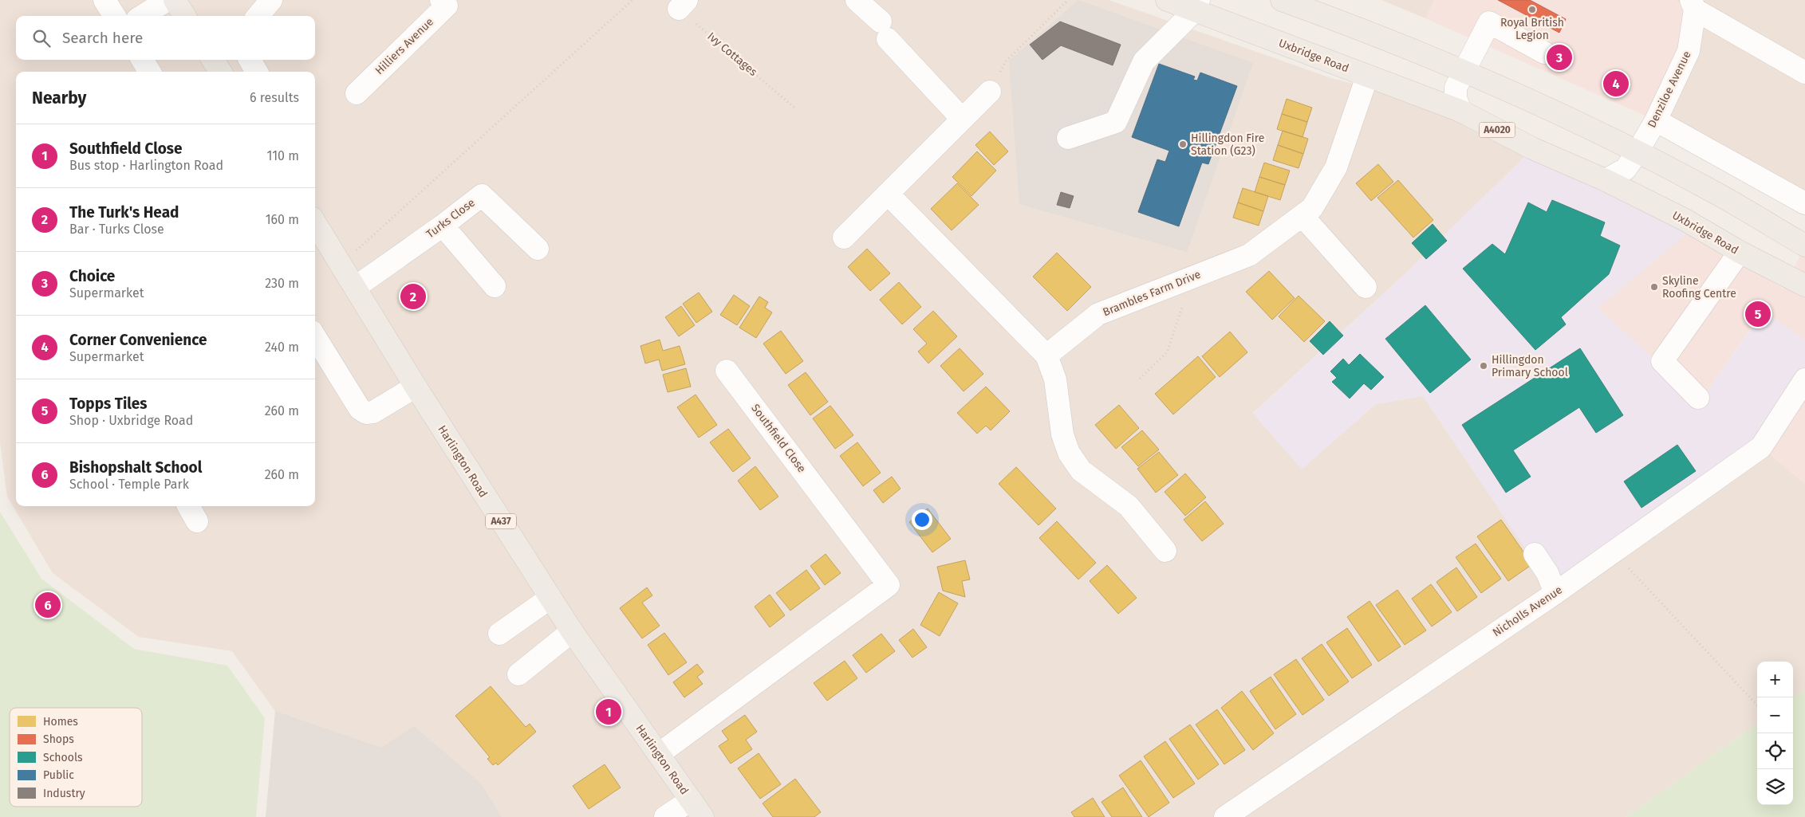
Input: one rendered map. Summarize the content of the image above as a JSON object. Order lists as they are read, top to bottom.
{
  "streets": {
    "main road": [
      "Uxbridge Road",
      "A4020",
      "Harlington Road",
      "A437"
    ],
    "street": [
      "Hilliers Avenue",
      "Denziloe Avenue",
      "Turks Close",
      "Brambles Farm Drive",
      "Southfield Close",
      "Nicholls Avenue"
    ],
    "path": ["Ivy Cottages"]
  },
  "crossings": [
    ["Uxbridge Road", "Brambles Farm Drive"],
    ["Turks Close", "Harlington Road"],
    ["Southfield Close", "Harlington Road"]
  ],
  "places": [
    "Royal British Legion",
    "Hillingdon Fire Station (G23)",
    "Skyline Roofing Centre",
    "Hillingdon Primary School"
  ],
  "legend": [
    "Homes",
    "Shops",
    "Schools",
    "Public",
    "Industry"
  ],
  "page": {
    "search": "Search here",
    "pins": [
      "3",
      "4",
      "2",
      "5",
      "6",
      "1"
    ],
    "heading": ["Nearby", "6 results"],
    "list": [
      {
        "mark": "1",
        "name": "Southfield Close",
        "note": "Bus stop · Harlington Road",
        "value": "110 m"
      },
      {
        "mark": "2",
        "name": "The Turk's Head",
        "note": "Bar · Turks Close",
        "value": "160 m"
      },
      {
        "mark": "3",
        "name": "Choice",
        "note": "Supermarket",
        "value": "230 m"
      },
      {
        "mark": "4",
        "name": "Corner Convenience",
        "note": "Supermarket",
        "value": "240 m"
      },
      {
        "mark": "5",
        "name": "Topps Tiles",
        "note": "Shop · Uxbridge Road",
        "value": "260 m"
      },
      {
        "mark": "6",
        "name": "Bishopshalt School",
        "note": "School · Temple Park",
        "value": "260 m"
      }
    ],
    "map_buttons": ["+", "−"]
  }
}
